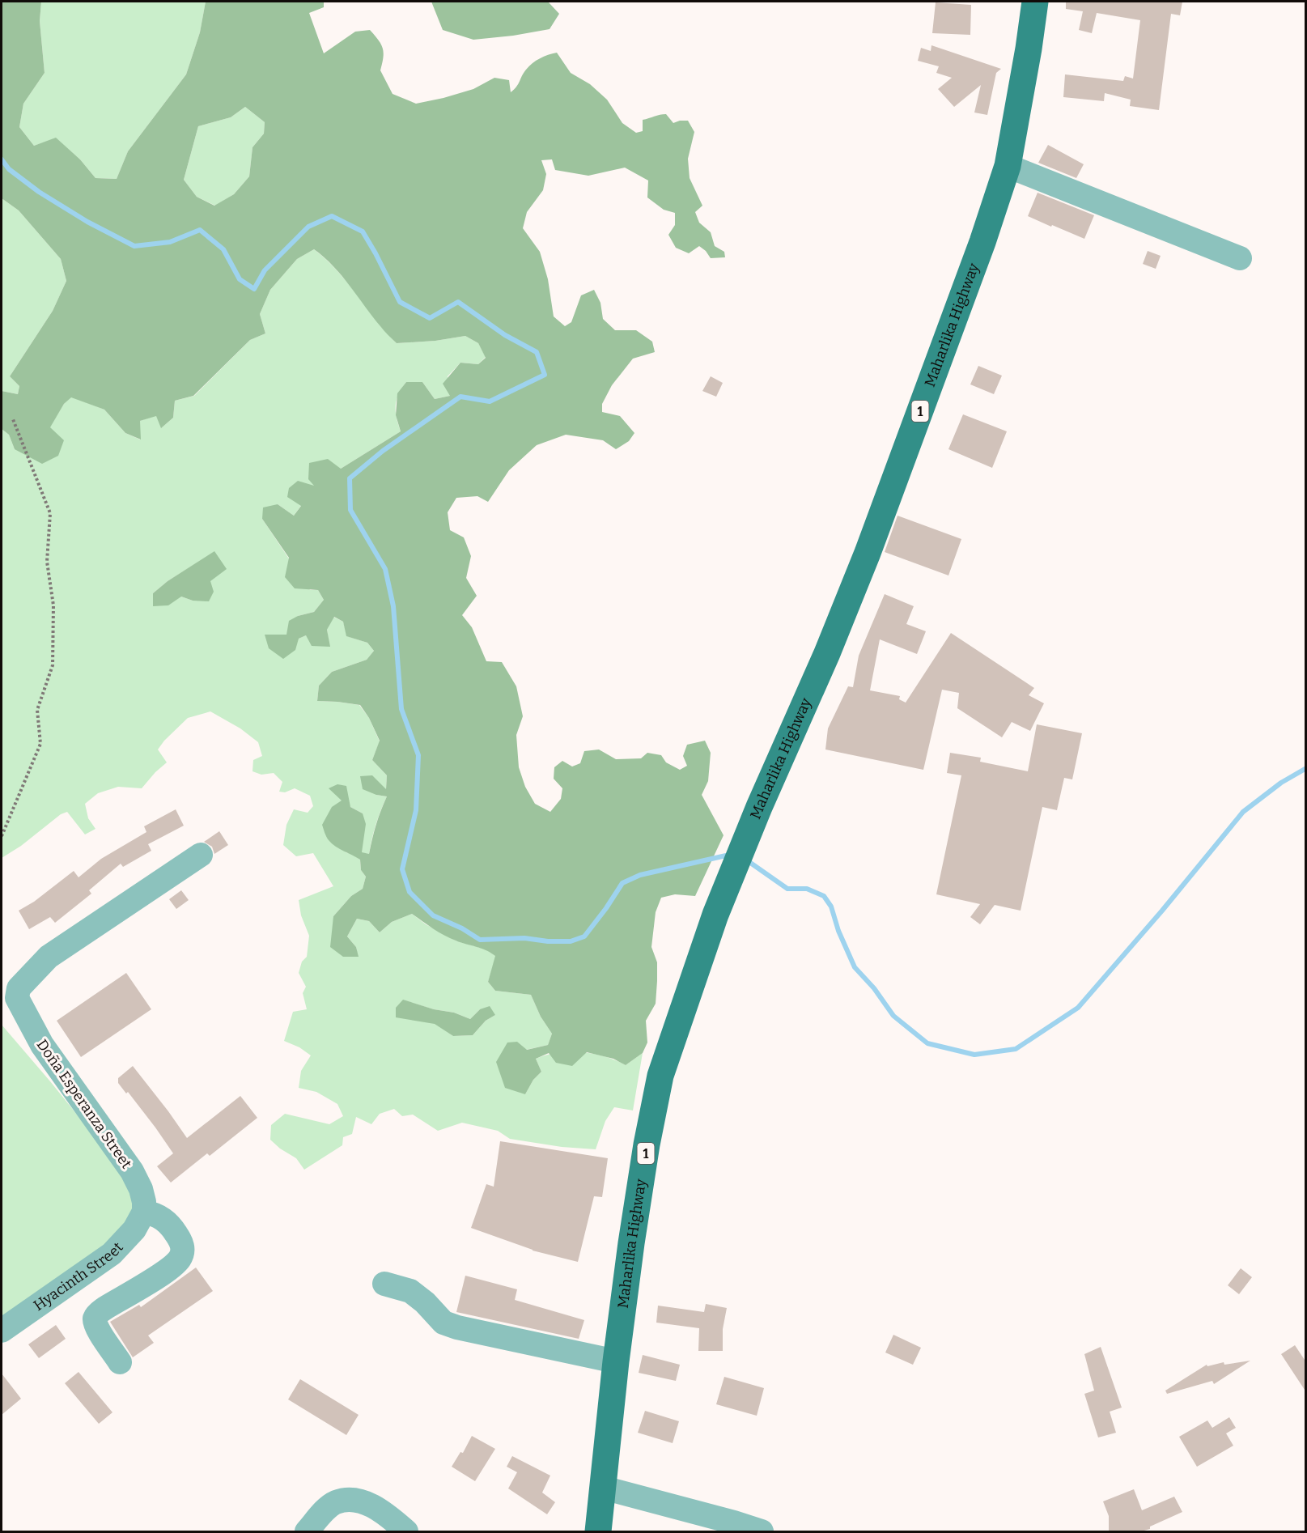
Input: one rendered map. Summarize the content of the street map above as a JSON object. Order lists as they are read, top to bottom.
{
  "streets": {
    "main road": ["Maharlika Highway", "1"],
    "street": ["Doña Esperanza Street", "Hyacinth Street"]
  },
  "crossings": [
    ["Doña Esperanza Street", "Hyacinth Street"]
  ]
}
